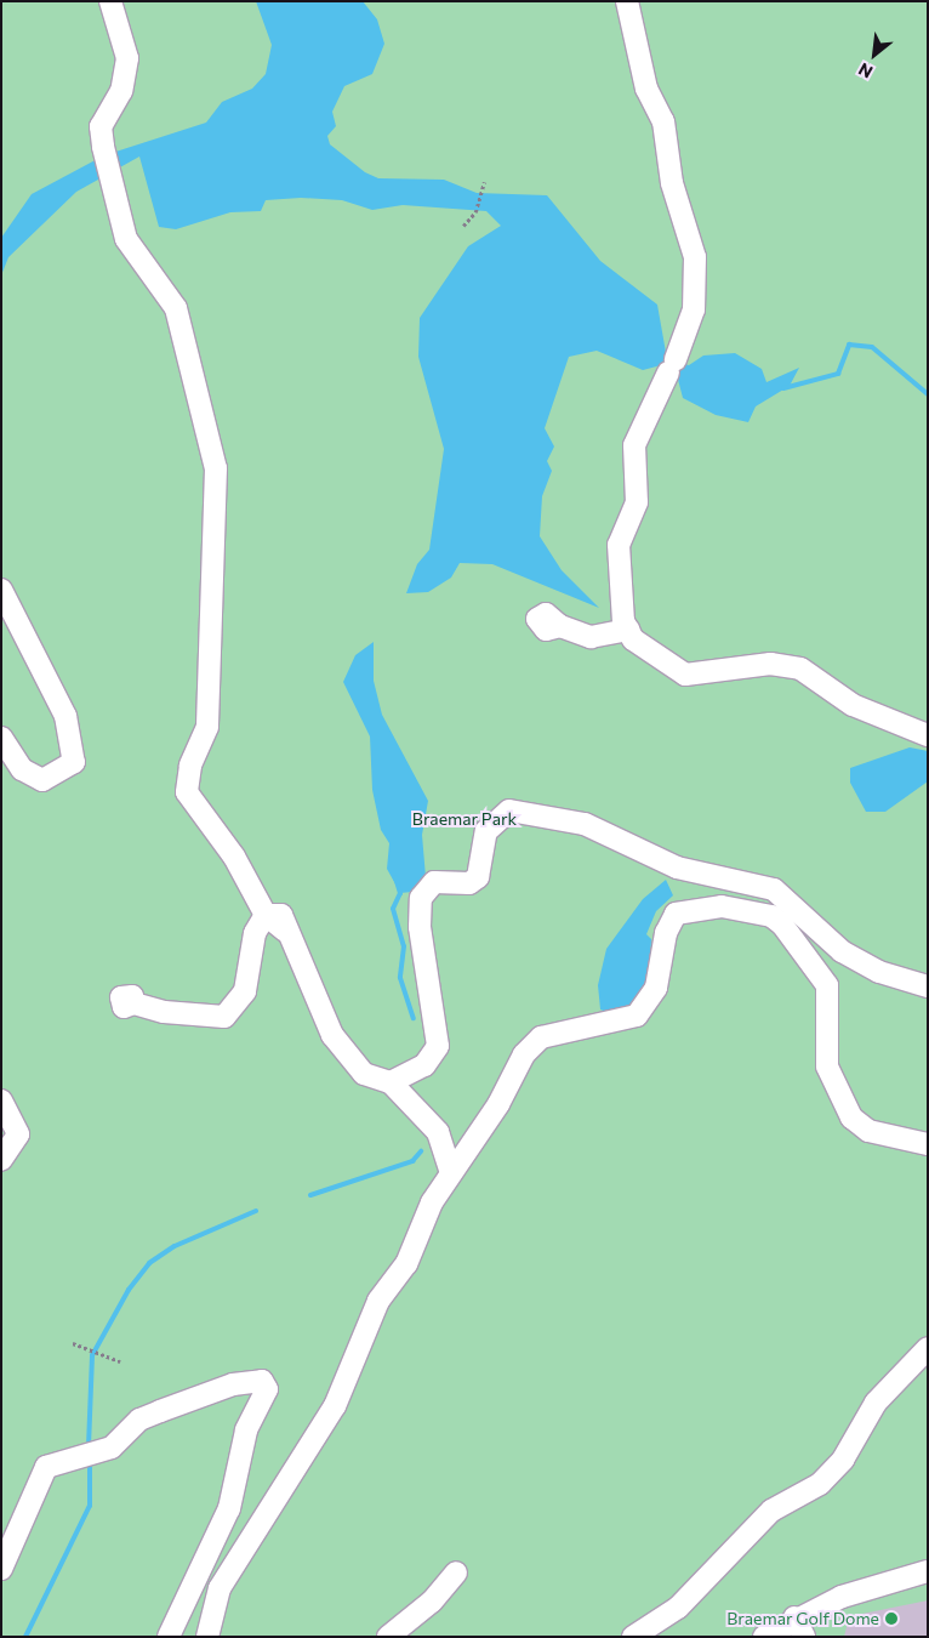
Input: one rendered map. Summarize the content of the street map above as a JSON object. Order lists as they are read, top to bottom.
{
  "parks": ["Braemar Park"],
  "places": ["Braemar Golf Dome"],
  "north": "bottom left"
}
